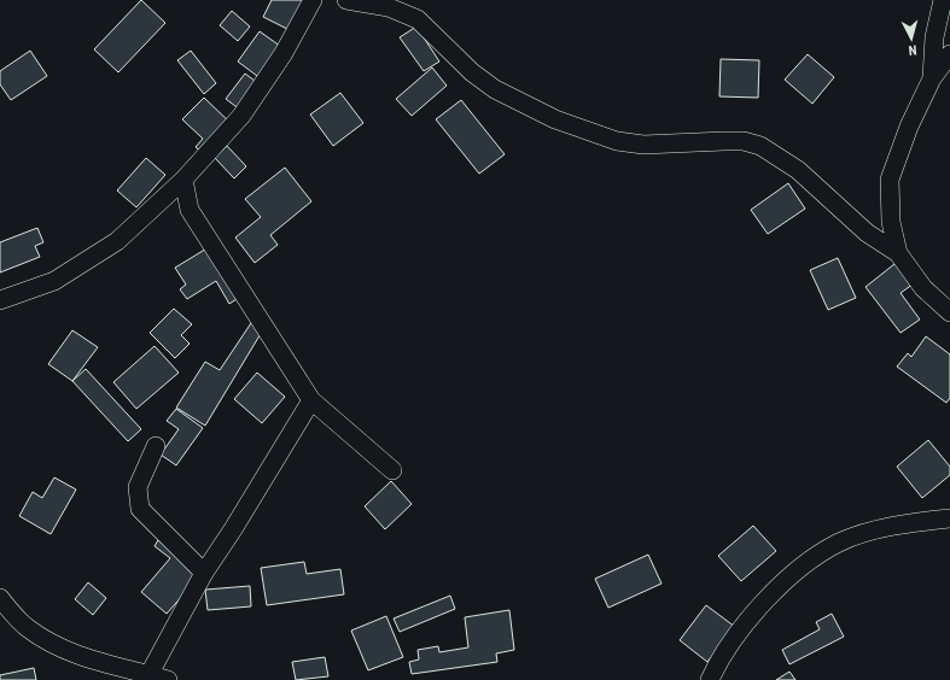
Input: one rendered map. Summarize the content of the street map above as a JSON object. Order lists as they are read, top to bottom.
{
  "north": "bottom"
}
